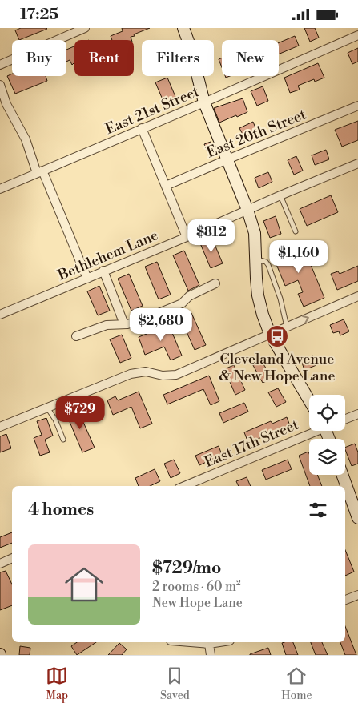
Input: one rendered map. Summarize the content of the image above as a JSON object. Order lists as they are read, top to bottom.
{
  "streets": {
    "street": [
      "East 21st Street",
      "East 20th Street",
      "Bethlehem Lane",
      "East 17th Street"
    ]
  },
  "places": {
    "bus stop": ["Cleveland Avenue & New Hope Lane"]
  },
  "page": {
    "status": "17:25",
    "chip": [
      "Buy",
      "Rent",
      "Filters",
      "New"
    ],
    "price": [
      "$812",
      "$1,160",
      "$2,680",
      "$729"
    ],
    "heading": "4 homes",
    "list": [
      {
        "name": "$729/mo",
        "note": "2 rooms · 60 m² · New Hope Lane"
      }
    ],
    "tabs": ["Map", "Saved", "Home"]
  }
}
